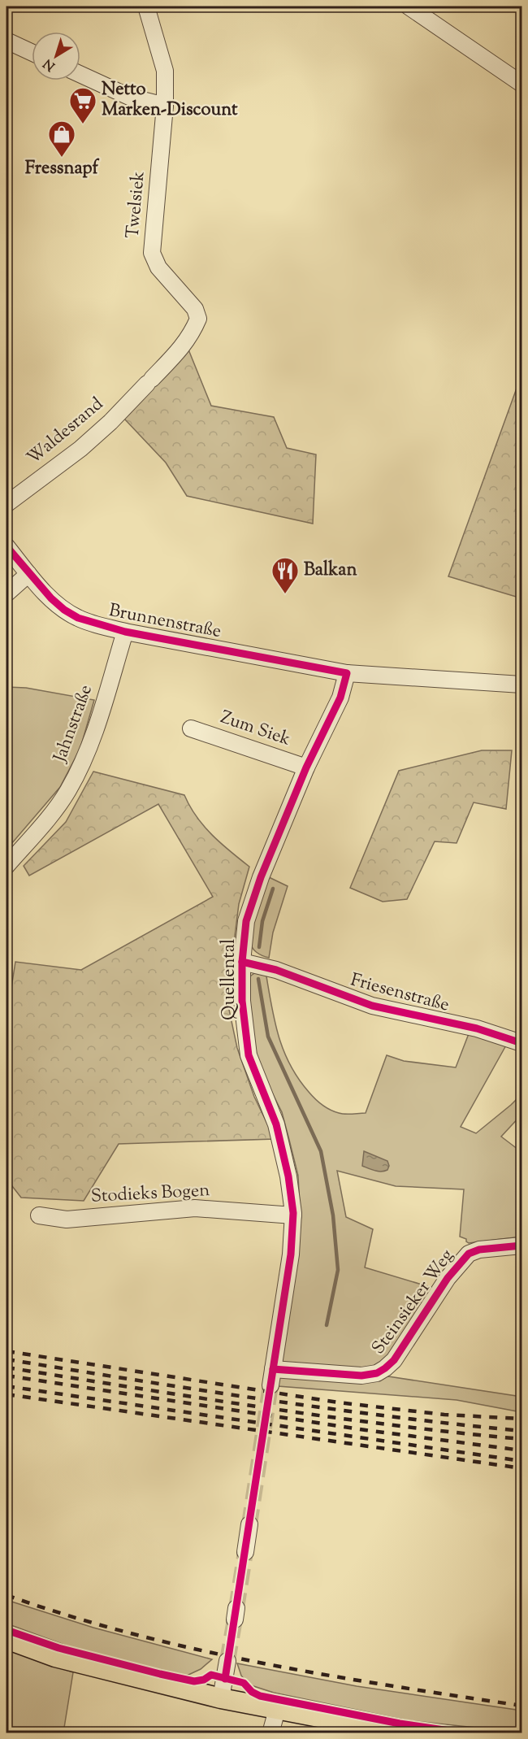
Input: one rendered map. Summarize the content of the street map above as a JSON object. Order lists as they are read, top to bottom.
{
  "streets": {
    "street": [
      "Twelsiek",
      "Waldesrand",
      "Brunnenstraße",
      "Jahnstraße",
      "Zum Siek",
      "Quellental",
      "Friesenstraße",
      "Stodieks Bogen",
      "Steinsieker Weg"
    ]
  },
  "crossings": [
    ["Twelsiek", "Waldesrand"],
    ["Brunnenstraße", "Jahnstraße"],
    ["Brunnenstraße", "Quellental"],
    ["Zum Siek", "Quellental"],
    ["Quellental", "Friesenstraße"],
    ["Quellental", "Stodieks Bogen"],
    ["Quellental", "Steinsieker Weg"]
  ],
  "places": {
    "supermarket": ["Netto Marken-Discount"],
    "shop": ["Fressnapf"],
    "restaurant": ["Balkan"]
  },
  "north": "bottom left"
}
